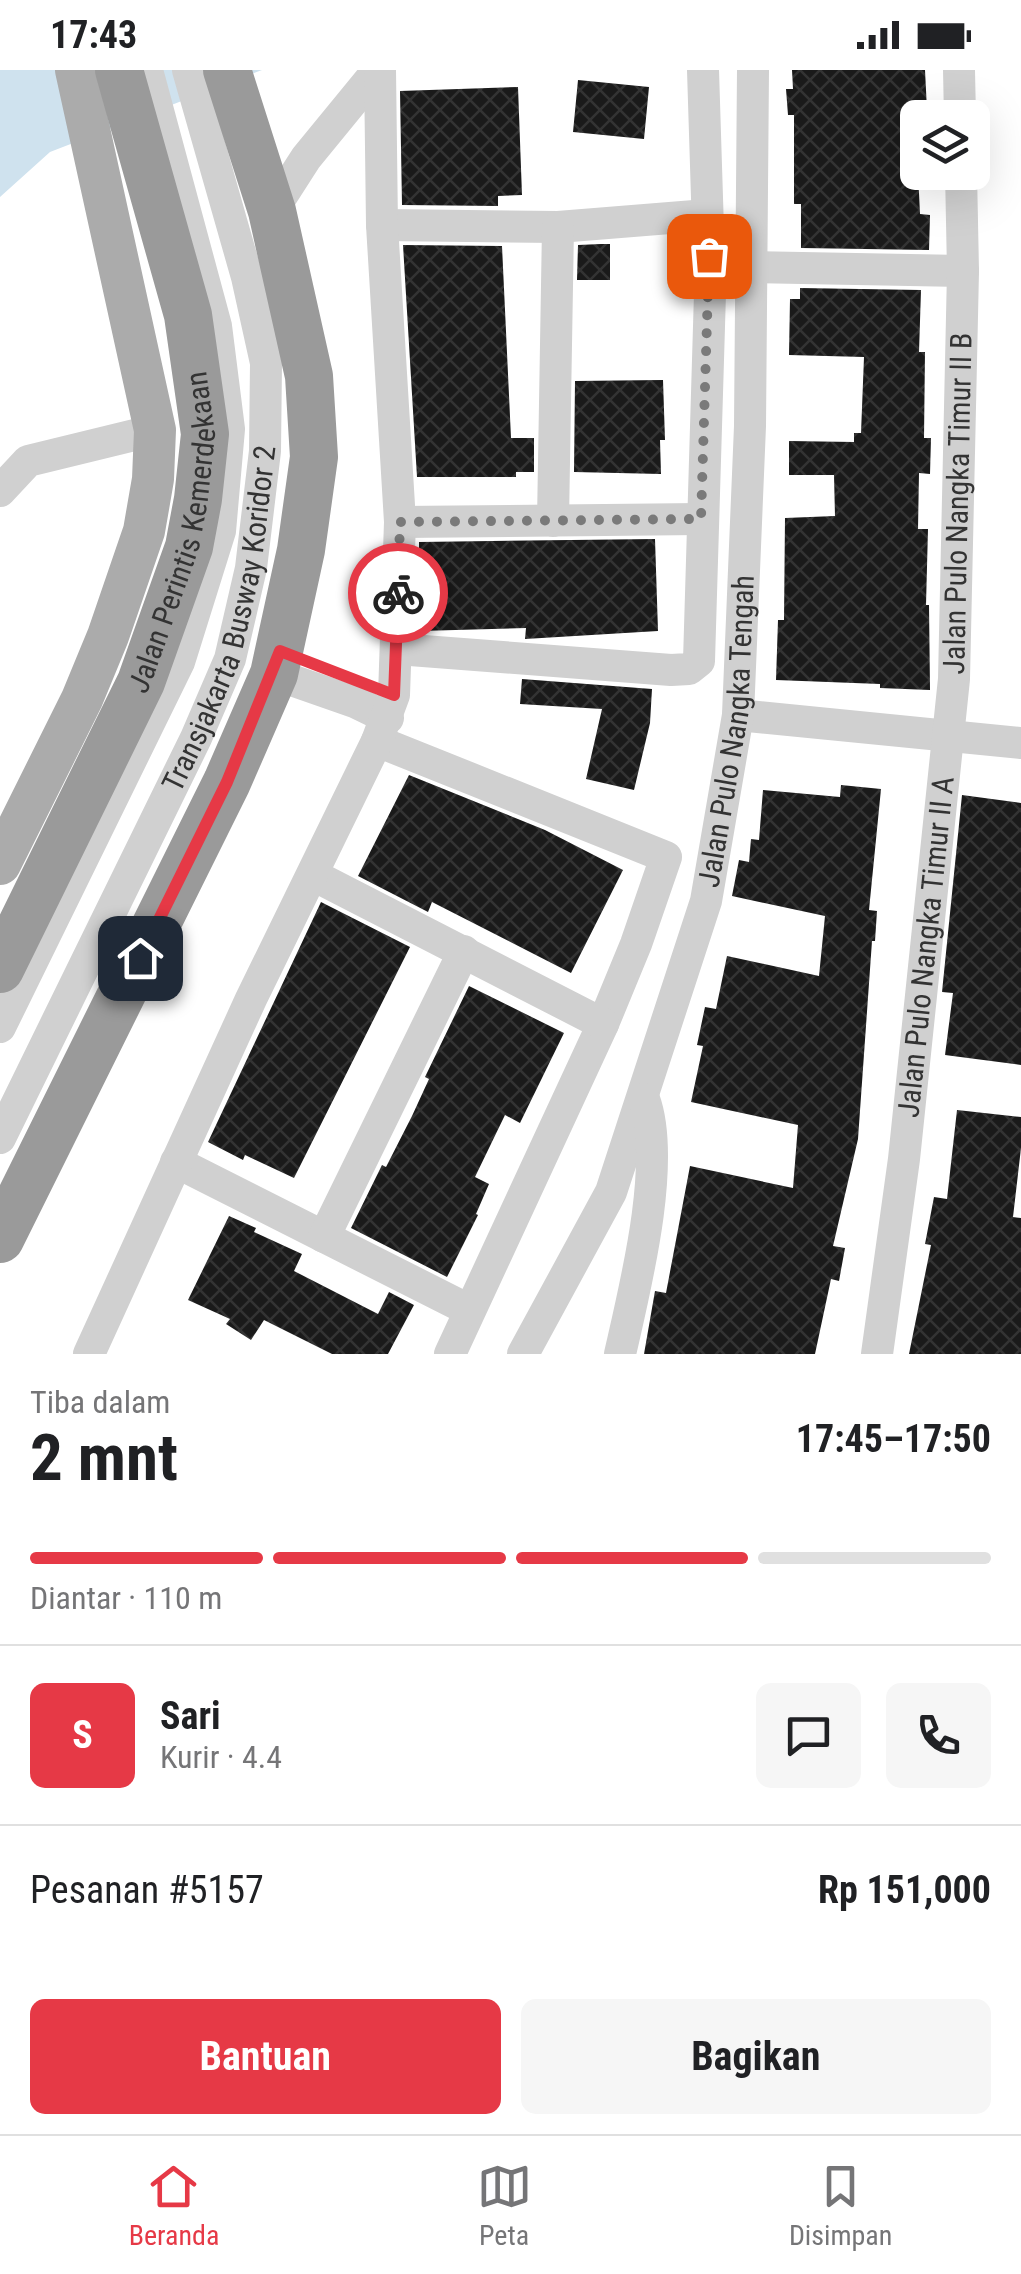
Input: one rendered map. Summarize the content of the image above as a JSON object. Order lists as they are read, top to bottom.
{
  "streets": {
    "highway": ["Jalan Perintis Kemerdekaan"],
    "street": [
      "Jalan Pulo Nangka Timur II B",
      "Transjakarta Busway Koridor 2",
      "Jalan Pulo Nangka Tengah",
      "Jalan Pulo Nangka Timur II A"
    ]
  },
  "crossings": [
    ["Jalan Pulo Nangka Timur II B", "Jalan Pulo Nangka Timur II A"],
    ["Jalan Perintis Kemerdekaan", "Transjakarta Busway Koridor 2"]
  ],
  "page": {
    "status": "17:43",
    "heading": ["2 mnt", "Tiba dalam", "17:45–17:50"],
    "panel": [
      "Sari",
      "Kurir · 4.4",
      "Pesanan #5157",
      "Rp 151,000"
    ],
    "bar": "Diantar · 110 m",
    "round": "S",
    "buttons": ["Bantuan", "Bagikan"],
    "tabs": ["Beranda", "Peta", "Disimpan"]
  }
}
